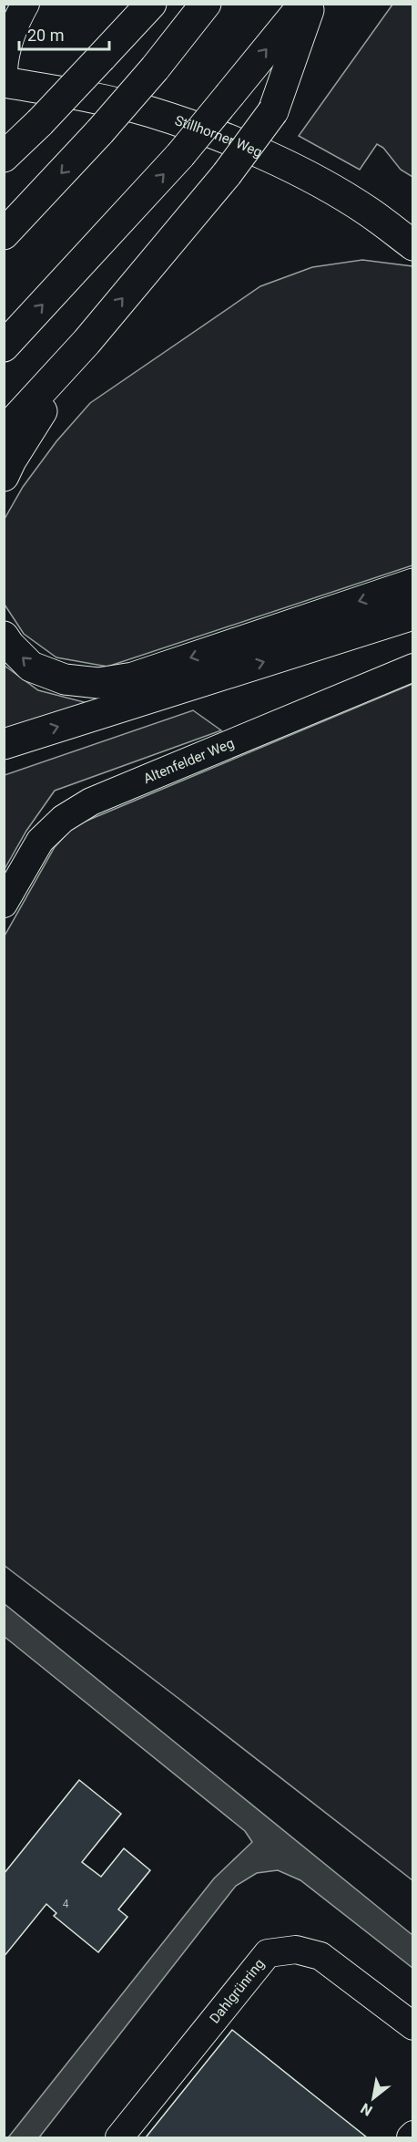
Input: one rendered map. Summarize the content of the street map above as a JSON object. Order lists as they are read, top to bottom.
{
  "streets": {
    "main road": ["Stillhorner Weg"],
    "street": ["Altenfelder Weg", "Dahlgrünring"]
  },
  "house_numbers": ["4"],
  "scale_bar": "20 m",
  "north": "bottom left"
}
